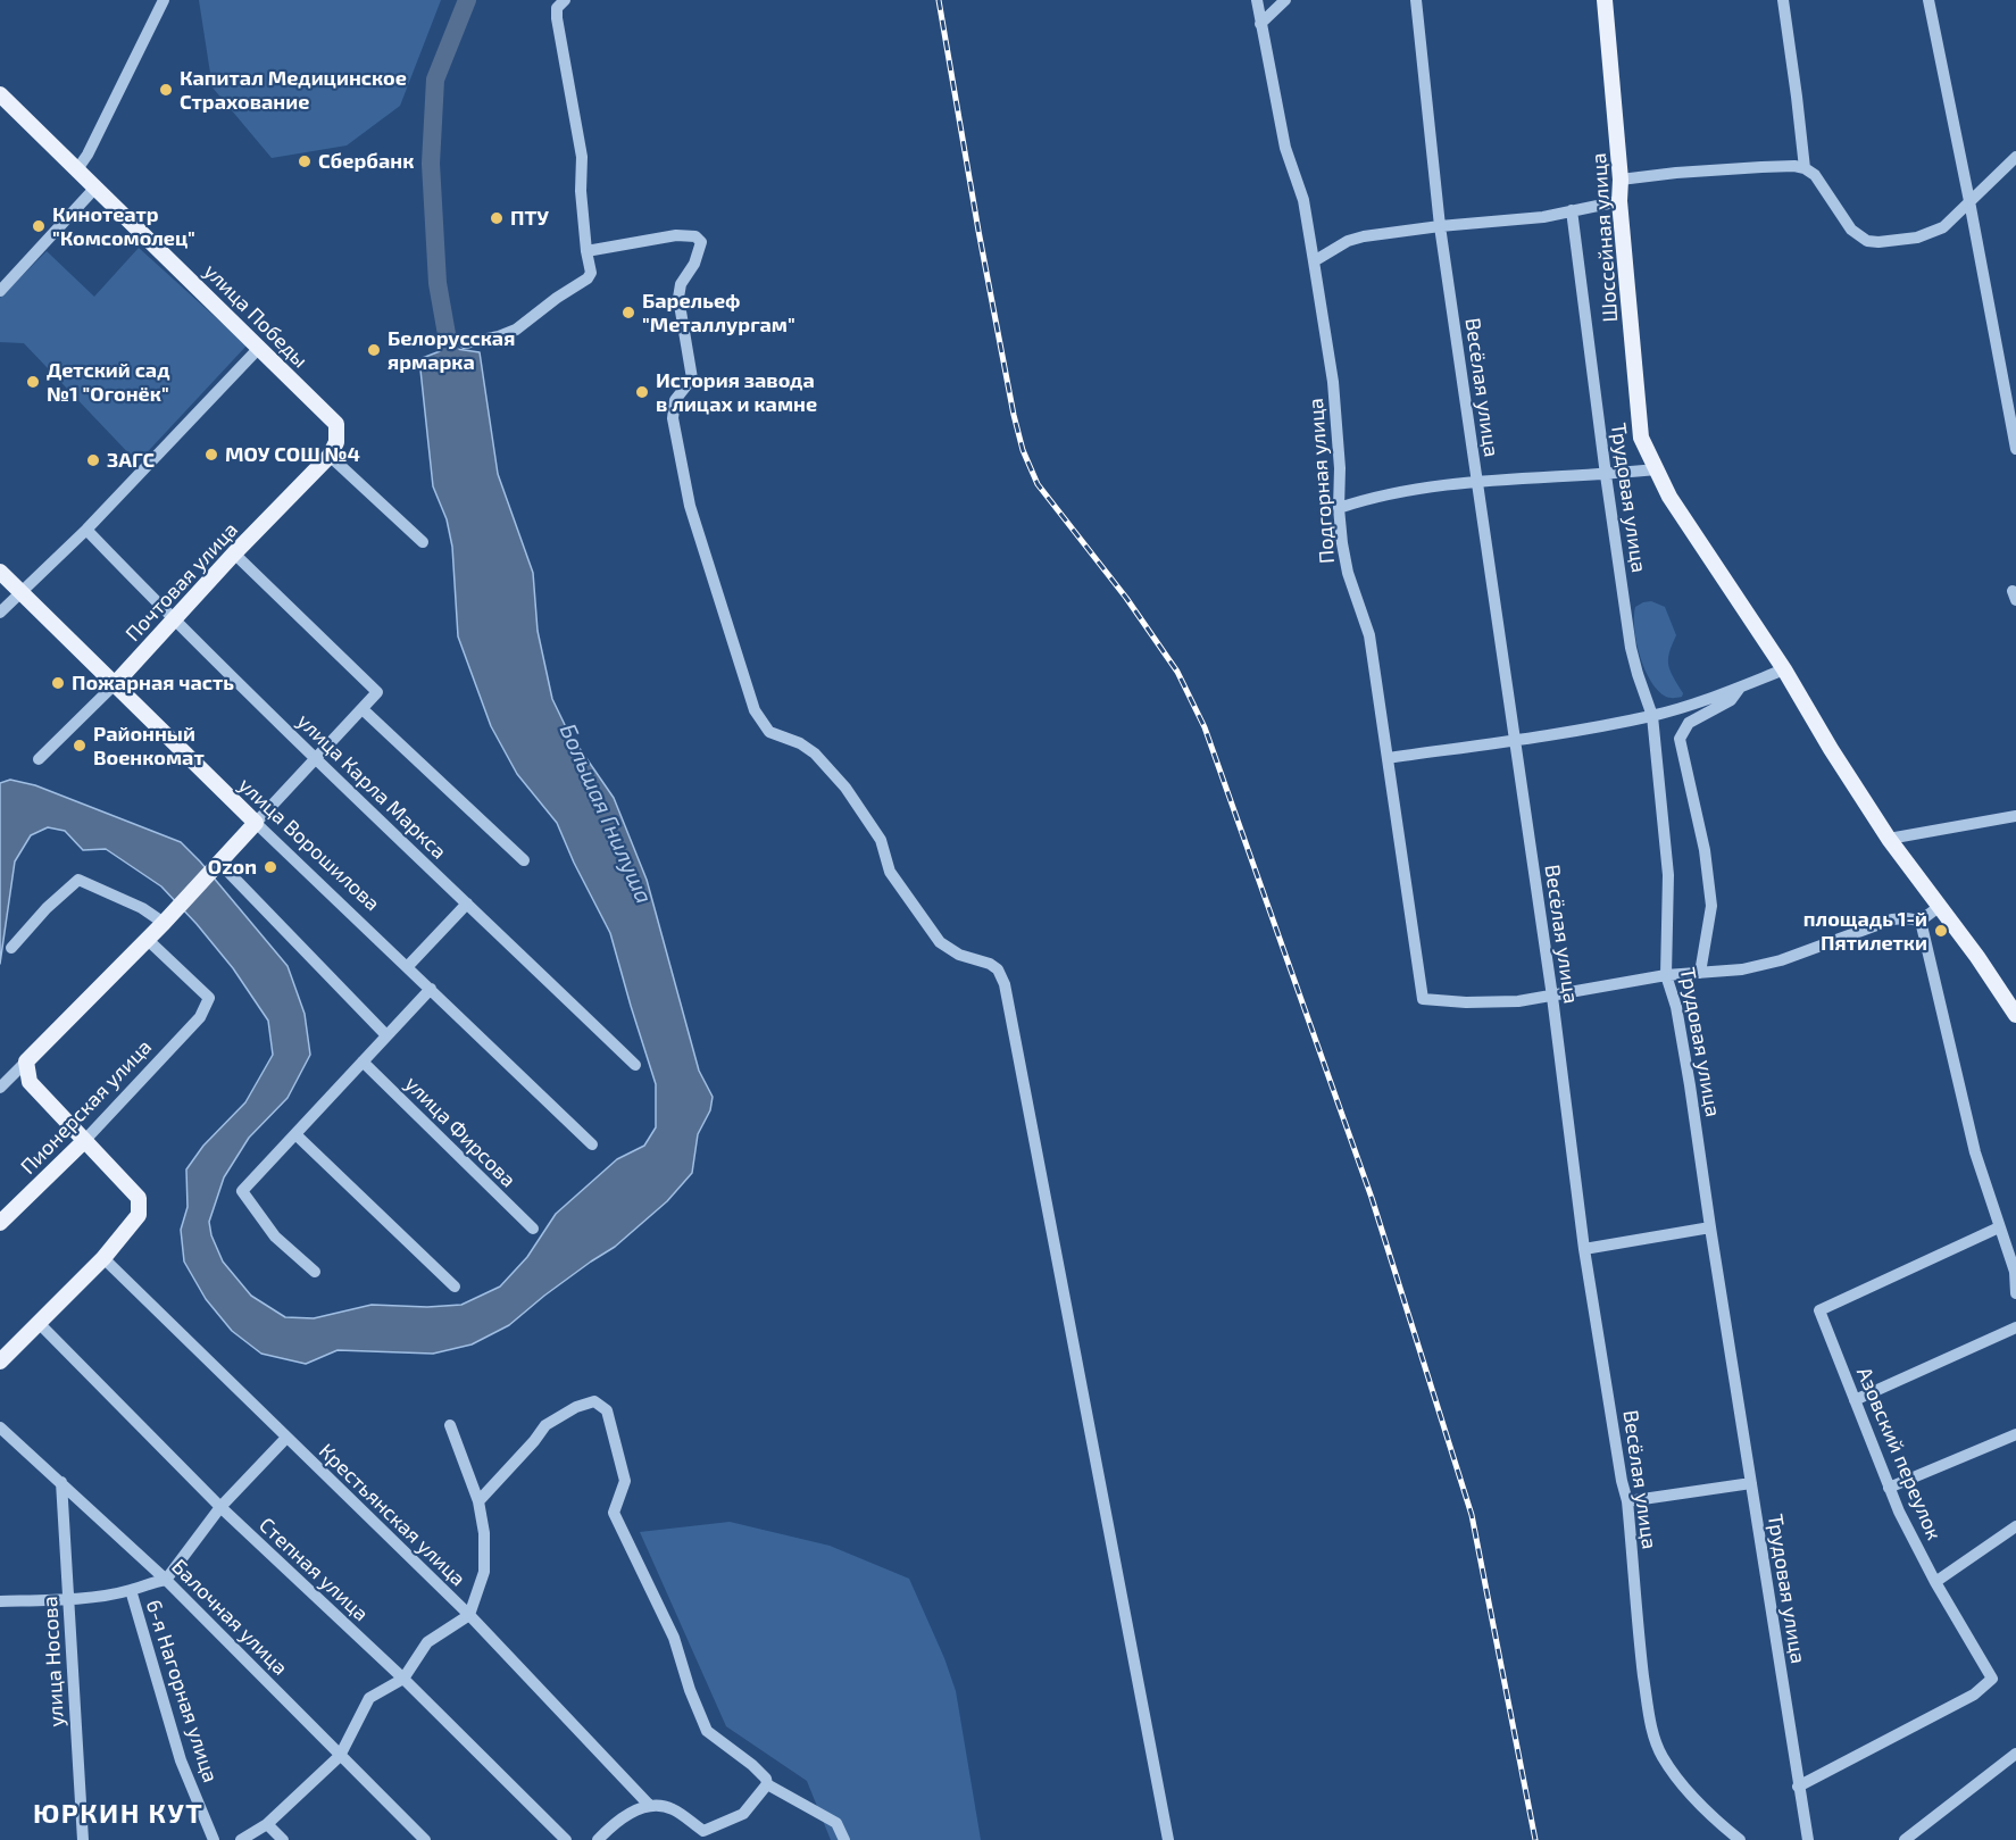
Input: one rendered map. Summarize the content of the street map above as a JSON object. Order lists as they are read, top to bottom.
{
  "streets": {
    "main road": [
      "Шоссейная улица",
      "улица Победы",
      "Почтовая улица",
      "улица Ворошилова",
      "Пионерская улица"
    ],
    "street": [
      "Весёлая улица",
      "Подгорная улица",
      "Трудовая улица",
      "улица Карла Маркса",
      "улица Фирсова",
      "Азовский переулок",
      "Крестьянская улица",
      "Степная улица",
      "Балочная улица",
      "улица Носова",
      "6-я Нагорная улица"
    ]
  },
  "crossings": [
    ["улица Победы", "Почтовая улица"],
    ["Весёлая улица", "Подгорная улица"],
    ["Трудовая улица", "Азовский переулок"],
    ["Почтовая улица", "улица Карла Маркса"],
    ["Почтовая улица", "улица Ворошилова"],
    ["Балочная улица", "улица Носова"]
  ],
  "districts": ["ЮРКИН КУТ"],
  "water": ["Большая Гнилуша"],
  "places": [
    "Капитал Медицинское Страхование",
    "Сбербанк",
    "ПТУ",
    "Кинотеатр \"Комсомолец\"",
    "Барельеф \"Металлургам\"",
    "Белорусская ярмарка",
    "Детский сад №1 \"Огонёк\"",
    "История завода в лицах и камне",
    "МОУ СОШ №4",
    "ЗАГС",
    "Пожарная часть",
    "Районный Военкомат",
    "Ozon",
    "площадь 1-й Пятилетки"
  ]
}
